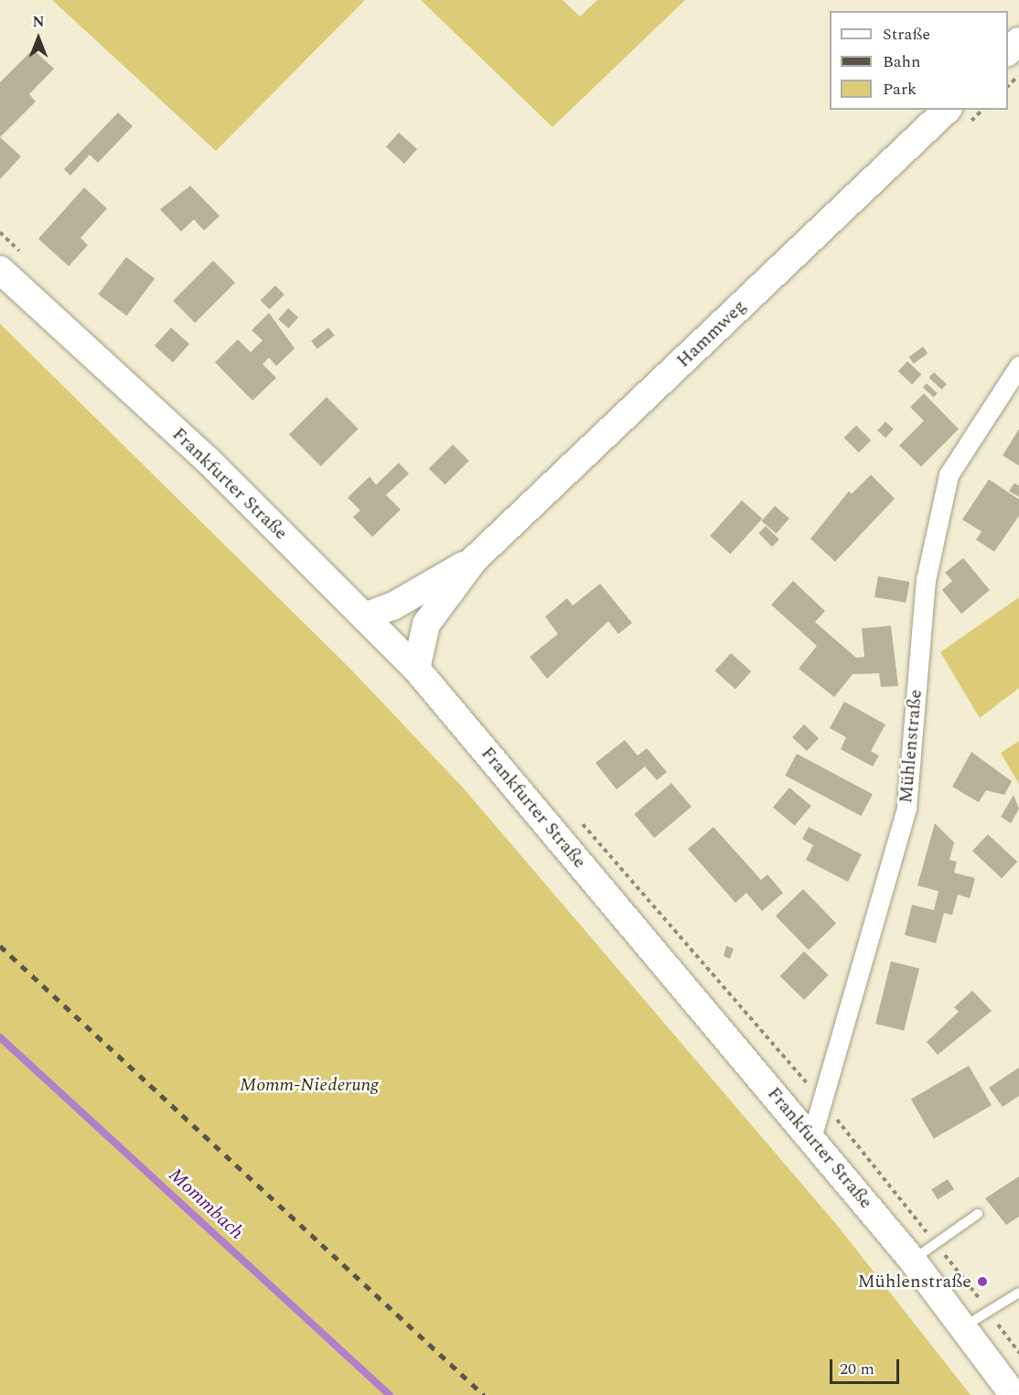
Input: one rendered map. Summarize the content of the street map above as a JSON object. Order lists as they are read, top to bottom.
{
  "streets": {
    "main road": ["Hammweg", "Frankfurter Straße"],
    "street": ["Mühlenstraße"]
  },
  "crossings": [
    ["Hammweg", "Frankfurter Straße"],
    ["Frankfurter Straße", "Mühlenstraße"]
  ],
  "water": ["Mommbach"],
  "parks": ["Momm-Niederung"],
  "places": ["Mühlenstraße"],
  "legend": ["Straße", "Bahn", "Park"],
  "scale_bar": "20 m",
  "north": "top"
}
